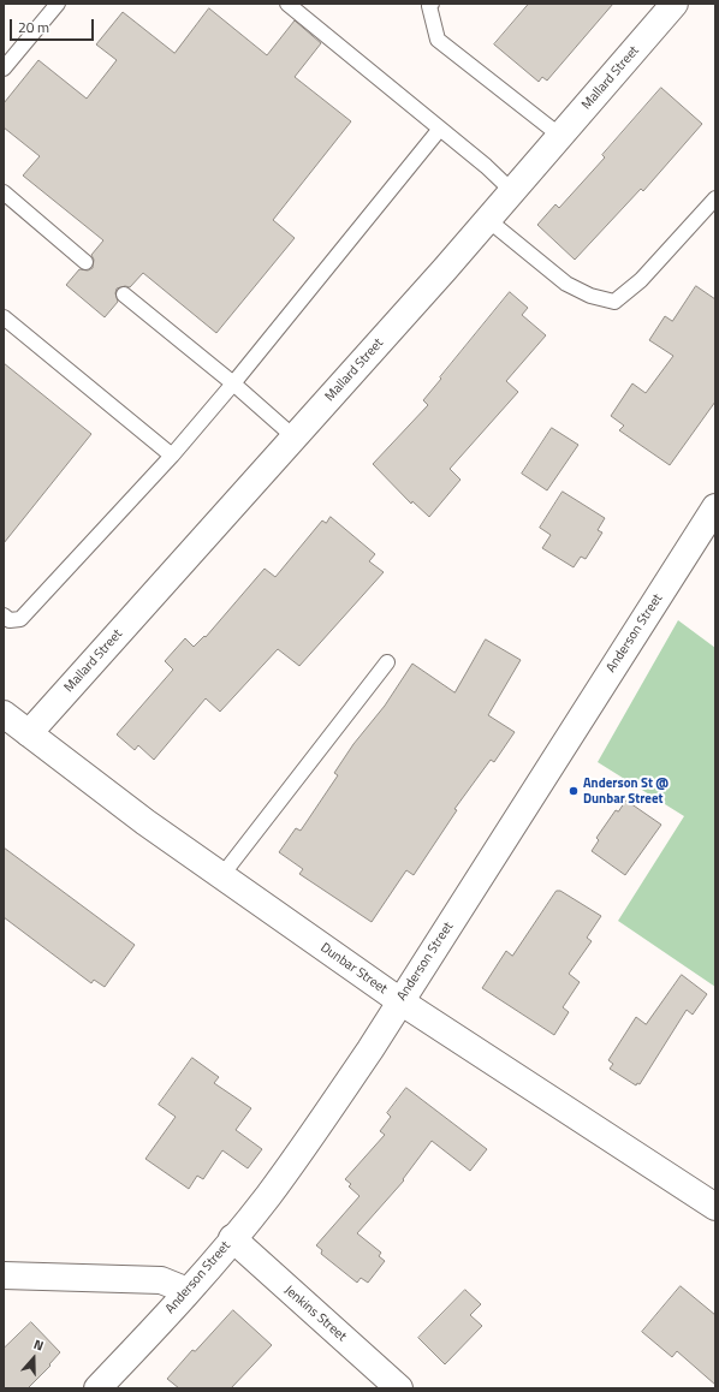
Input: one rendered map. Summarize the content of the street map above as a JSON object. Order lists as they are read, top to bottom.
{
  "streets": {
    "street": [
      "Mallard Street",
      "Anderson Street",
      "Dunbar Street",
      "Jenkins Street"
    ]
  },
  "crossings": [
    ["Mallard Street", "Dunbar Street"],
    ["Anderson Street", "Dunbar Street"],
    ["Anderson Street", "Jenkins Street"]
  ],
  "places": ["Anderson St @ Dunbar Street"],
  "scale_bar": "20 m",
  "north": "top"
}
